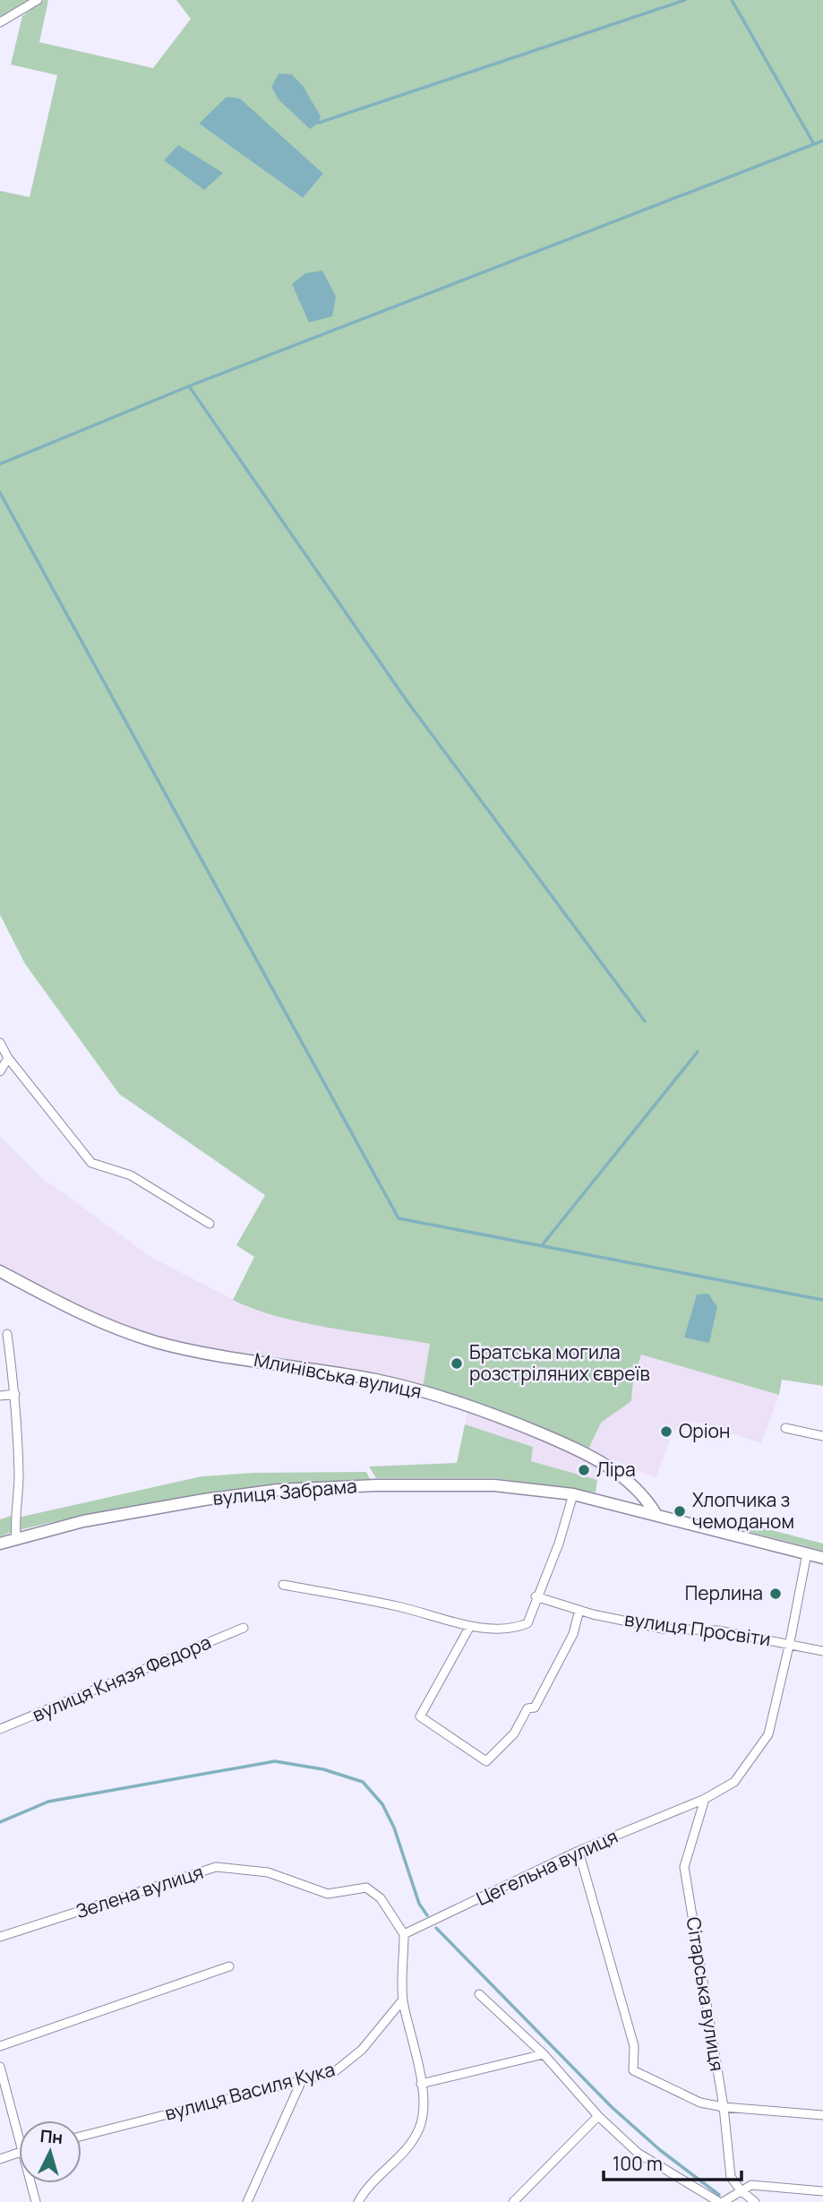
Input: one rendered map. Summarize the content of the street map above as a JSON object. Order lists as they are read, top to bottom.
{
  "streets": {
    "main road": ["Млинівська вулиця", "вулиця Забрама"],
    "street": [
      "вулиця Просвіти",
      "вулиця Князя Федора",
      "Цегельна вулиця",
      "Зелена вулиця",
      "Сітарська вулиця",
      "вулиця Василя Кука"
    ]
  },
  "crossings": [
    ["Млинівська вулиця", "вулиця Забрама"],
    ["вулиця Забрама", "Цегельна вулиця"],
    ["вулиця Просвіти", "Цегельна вулиця"],
    ["Цегельна вулиця", "Зелена вулиця"],
    ["Цегельна вулиця", "Сітарська вулиця"]
  ],
  "places": [
    "Братська могила розстріляних євреїв",
    "Оріон",
    "Ліра",
    "Хлопчика з чемоданом",
    "Перлина"
  ],
  "scale_bar": "100 m",
  "north": "top"
}
